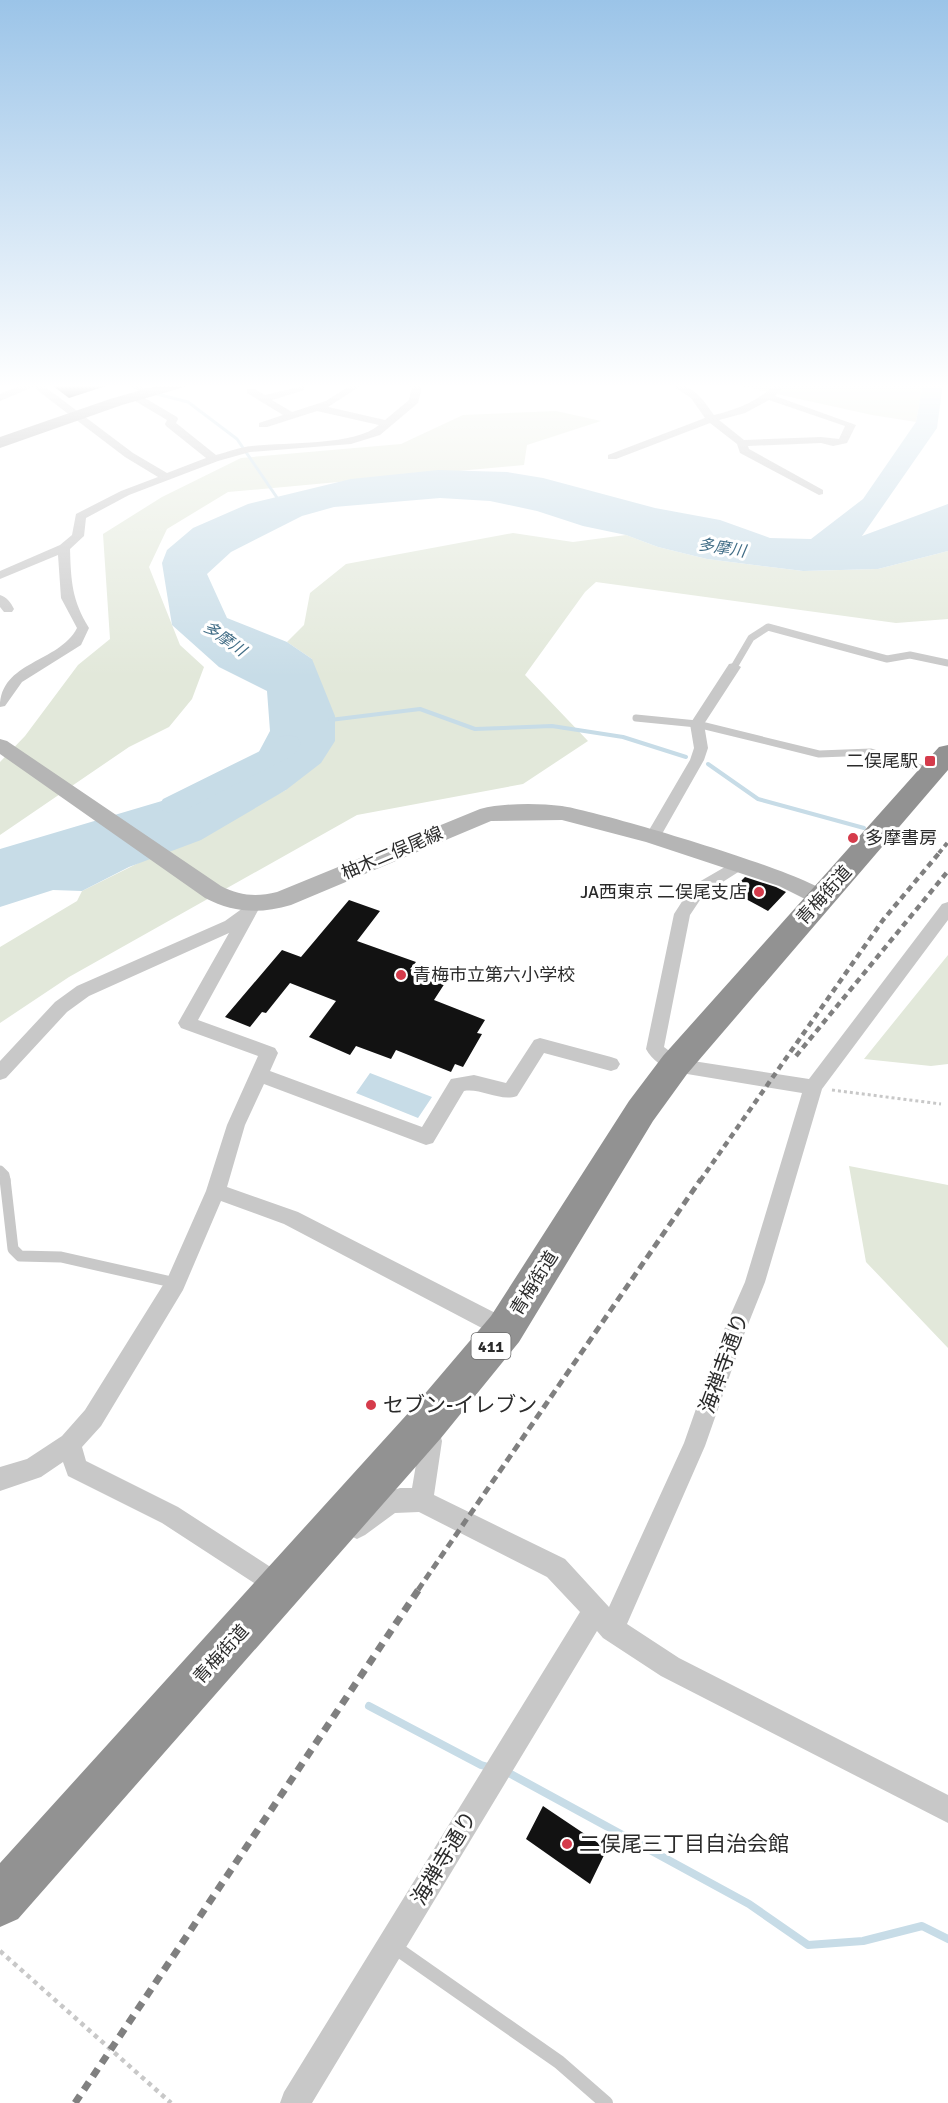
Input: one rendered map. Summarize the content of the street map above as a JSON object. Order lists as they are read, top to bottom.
{
  "streets": {
    "highway": ["青梅街道", "411"],
    "main road": ["柚木二俣尾線"],
    "street": ["海禅寺通り"]
  },
  "crossings": [
    ["柚木二俣尾線", "青梅街道"]
  ],
  "water": ["多摩川"],
  "places": {
    "transit": ["二俣尾駅"],
    "other": [
      "多摩書房",
      "JA西東京 二俣尾支店",
      "青梅市立第六小学校",
      "セブン-イレブン",
      "二俣尾三丁目自治会館"
    ]
  }
}
